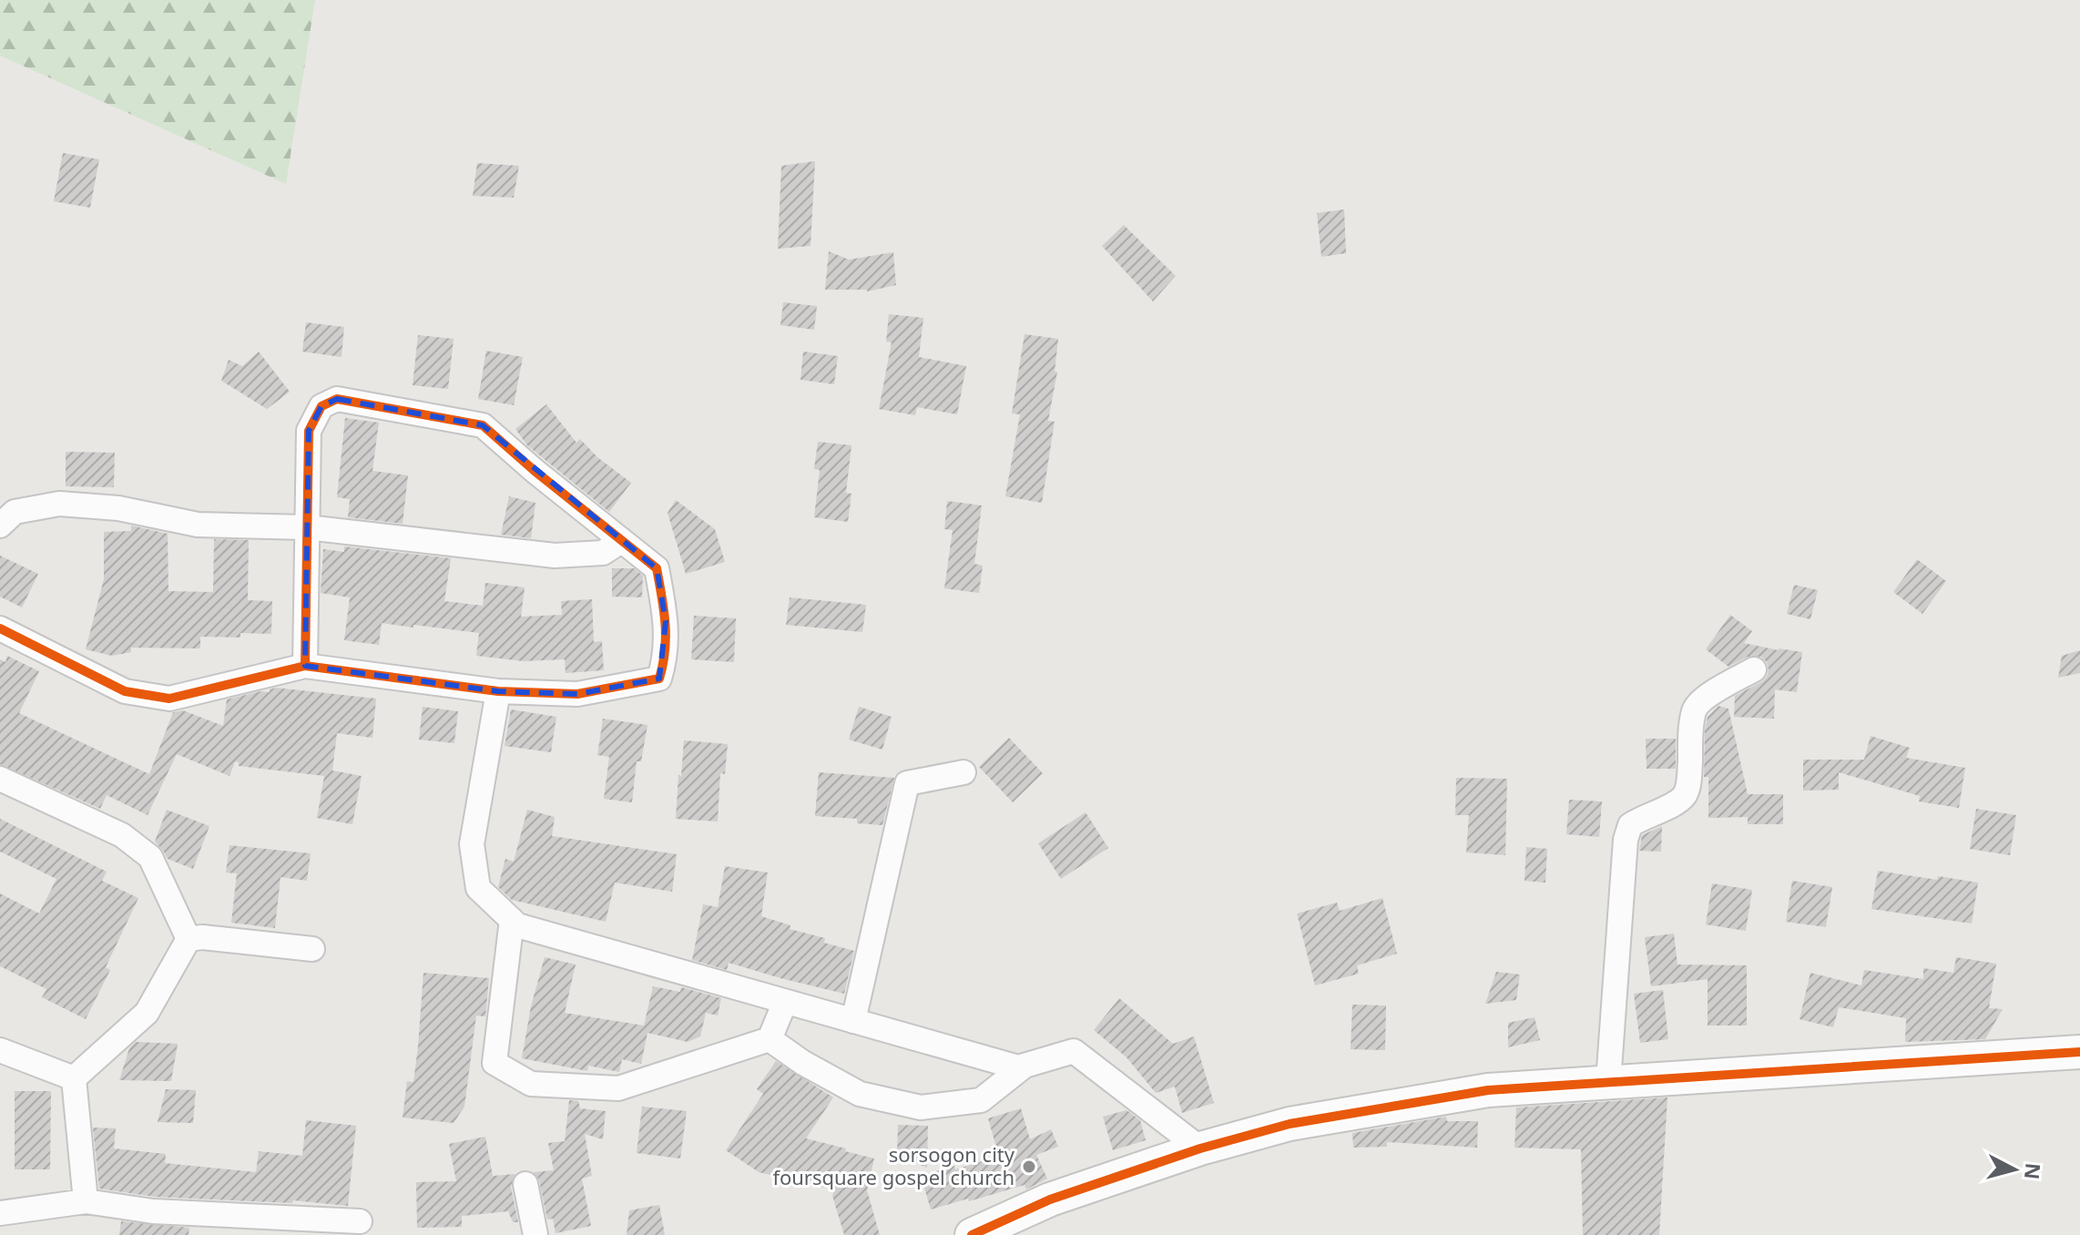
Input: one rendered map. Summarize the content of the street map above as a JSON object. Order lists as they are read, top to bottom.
{
  "places": ["sorsogon city foursquare gospel church"],
  "north": "right"
}
